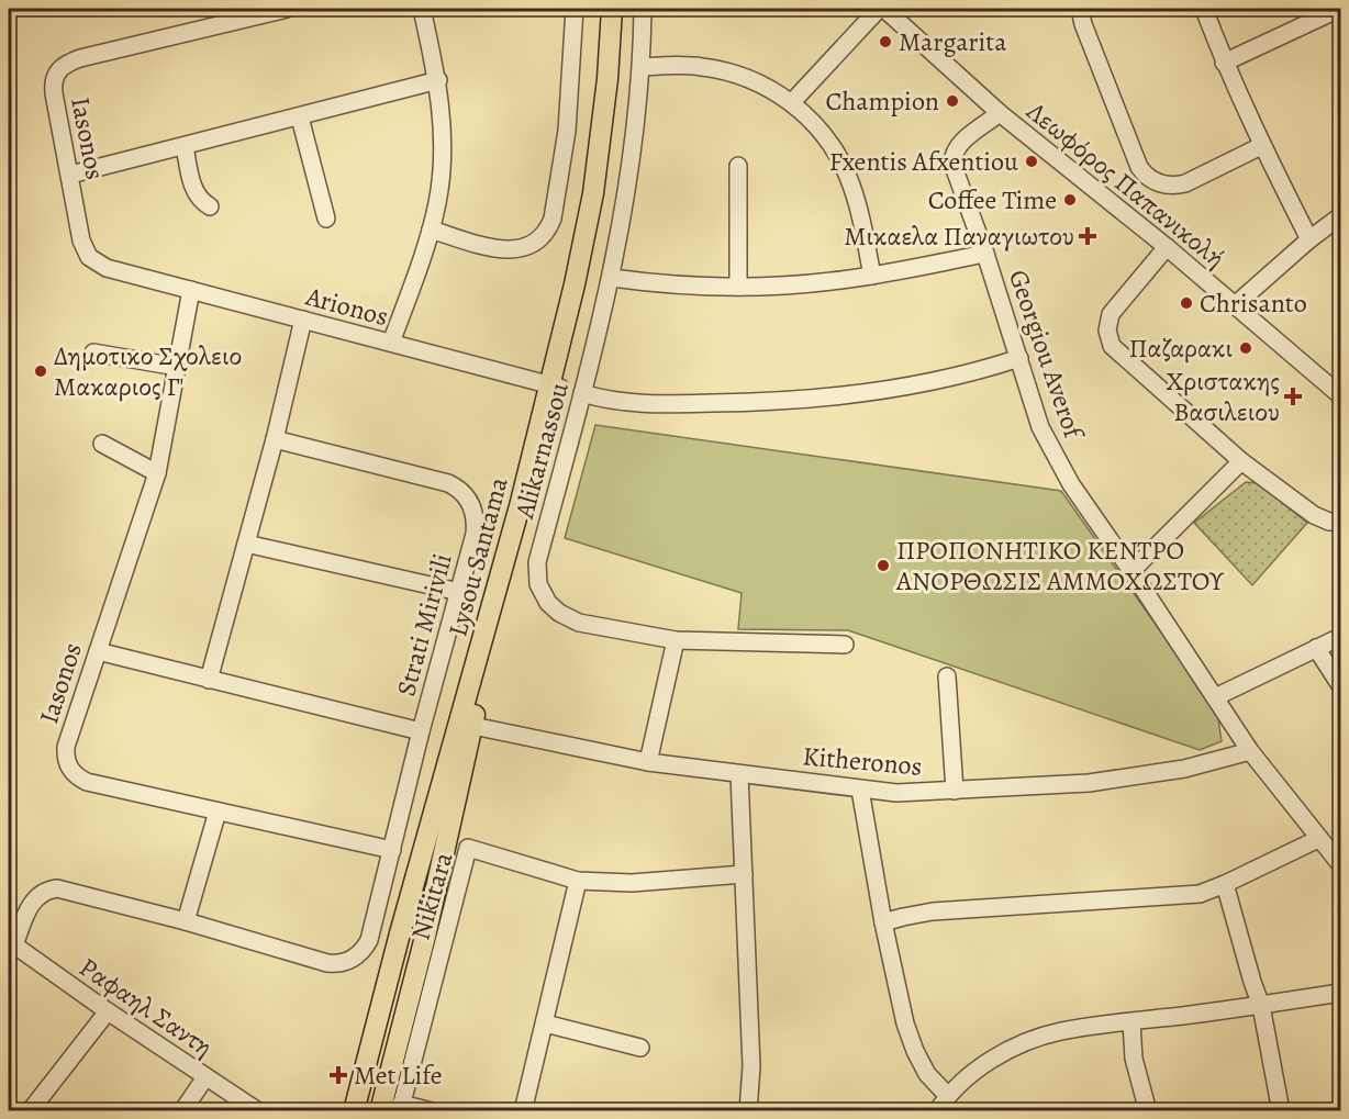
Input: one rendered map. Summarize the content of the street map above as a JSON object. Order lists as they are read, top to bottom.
{
  "streets": {
    "main road": ["Lysou Santama"],
    "street": [
      "Iasonos",
      "Λεωφόρος Παπανικολή",
      "Arionos",
      "Georgiou Averof",
      "Alikarnassou",
      "Strati Mirivili",
      "Kitheronos",
      "Nikitara",
      "Ραφαηλ Σαντη"
    ]
  },
  "crossings": [
    ["Iasonos", "Arionos"],
    ["Iasonos", "Strati Mirivili"],
    ["Λεωφόρος Παπανικολή", "Georgiou Averof"],
    ["Arionos", "Lysou Santama"],
    ["Georgiou Averof", "Kitheronos"],
    ["Lysou Santama", "Kitheronos"]
  ],
  "places": {
    "other": [
      "Margarita",
      "Champion",
      "Fxentis Afxentiou",
      "Coffee Time",
      "Chrisanto",
      "Παζαρακι",
      "Δημοτικο Σχολειο Μακαριος Γ'",
      "ΠΡΟΠΟΝΗΤΙΚΟ ΚΕΝΤΡΟ ΑΝΟΡΘΩΣΙΣ ΑΜΜΟΧΩΣΤΟΥ"
    ],
    "health": ["Μικαελα Παναγιωτου", "Χριστακης Βασιλειου", "Met Life"]
  }
}
